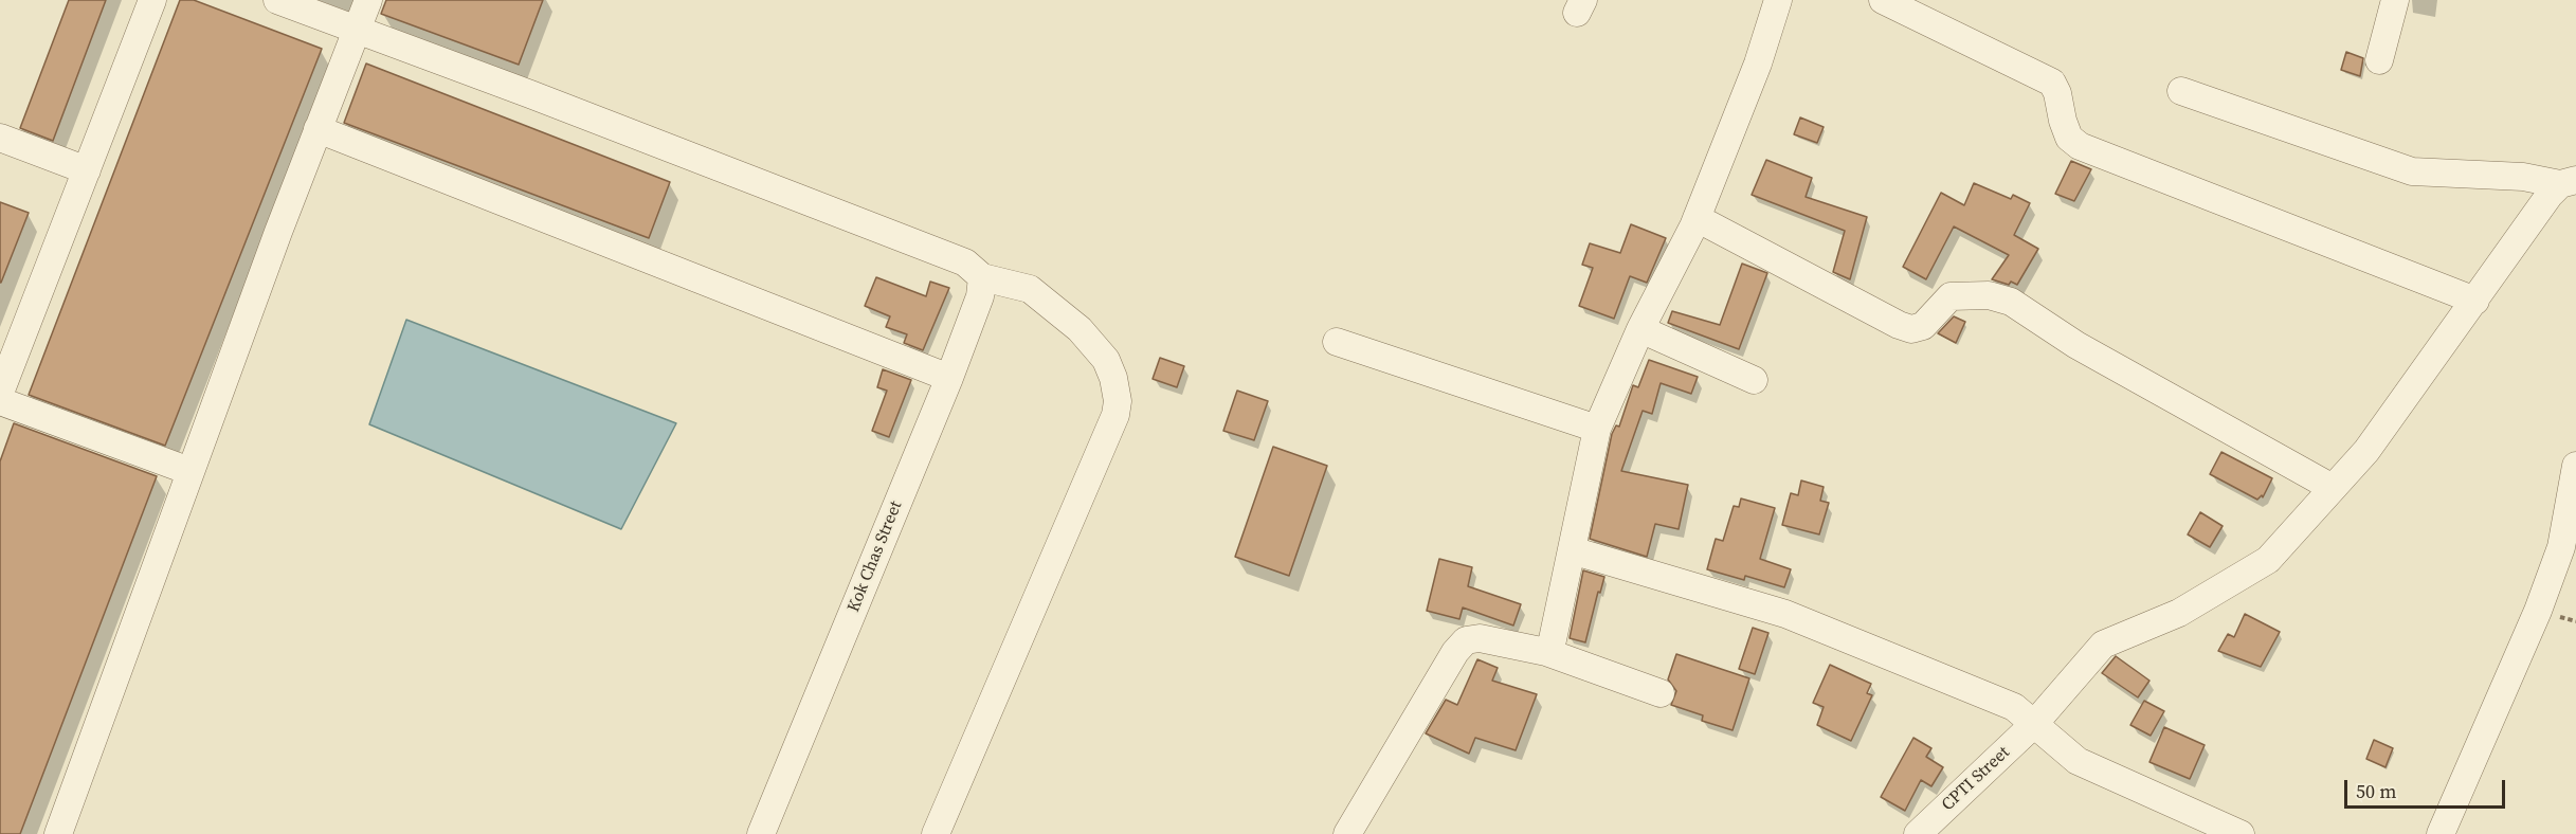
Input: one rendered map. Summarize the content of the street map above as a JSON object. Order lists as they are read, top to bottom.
{
  "streets": {
    "street": ["Kok Chas Street", "CPTI Street"]
  },
  "scale_bar": "50 m"
}
